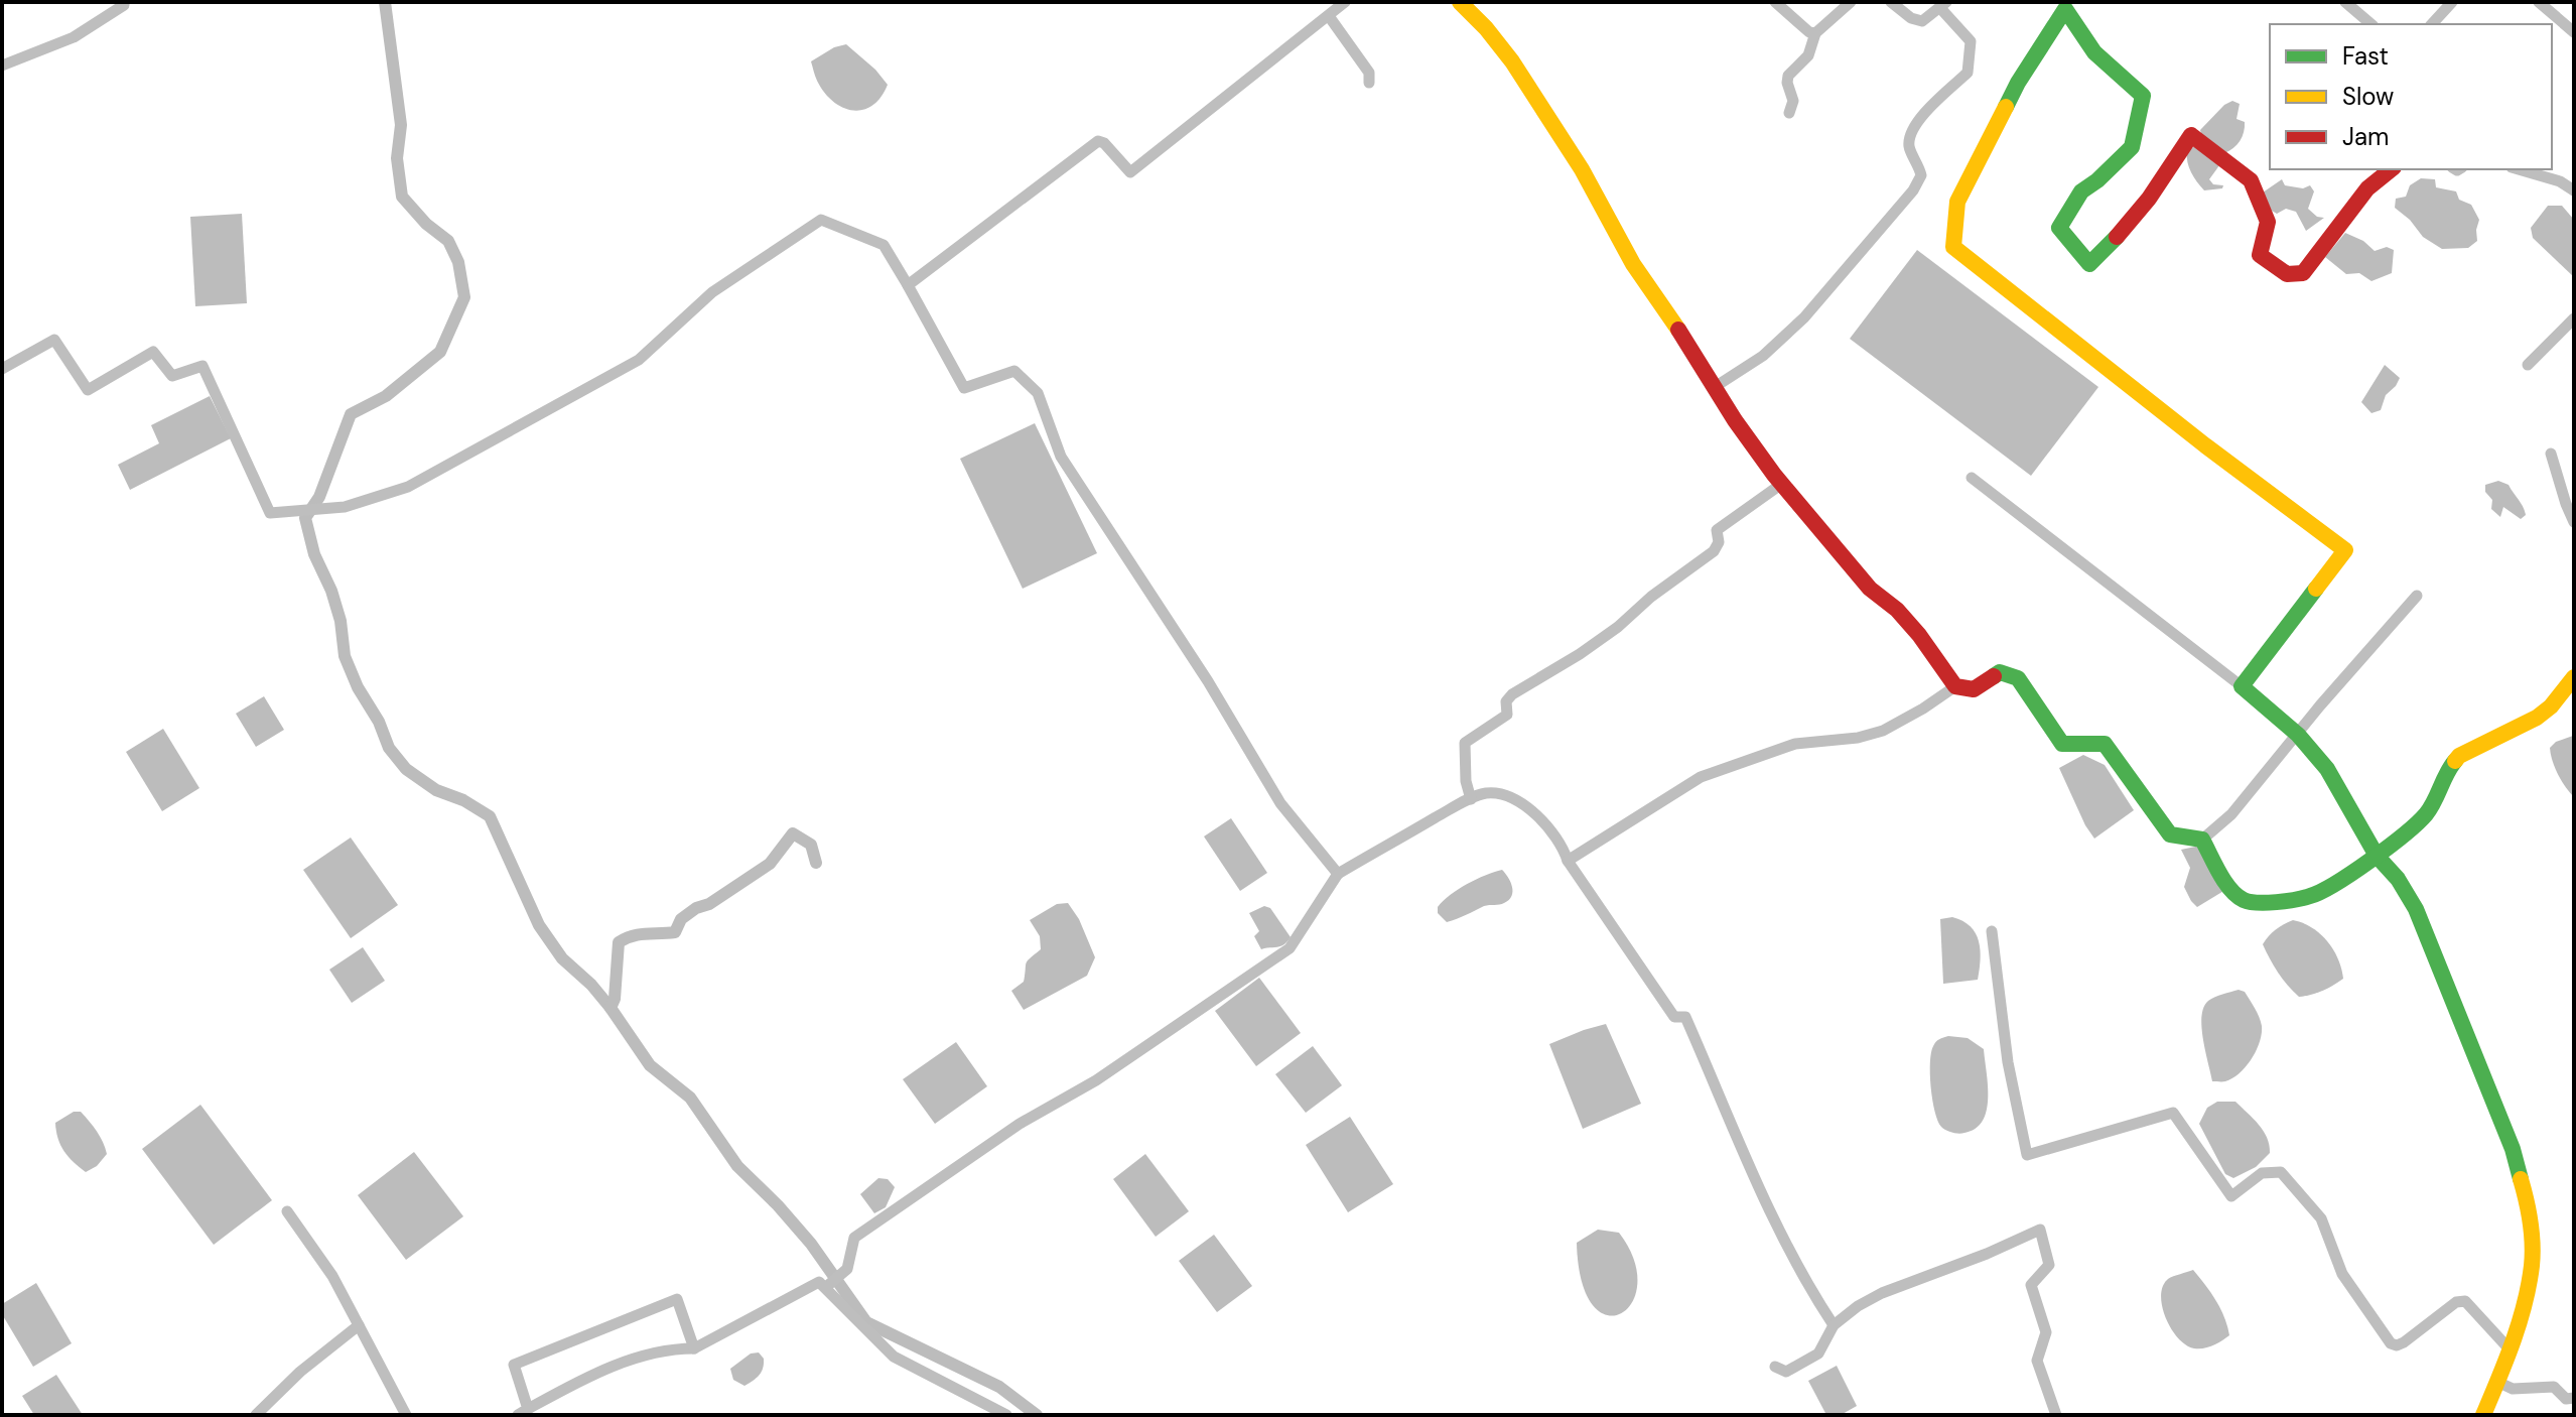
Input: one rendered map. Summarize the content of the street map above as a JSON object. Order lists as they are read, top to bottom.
{
  "legend": ["Fast", "Slow", "Jam"]
}
